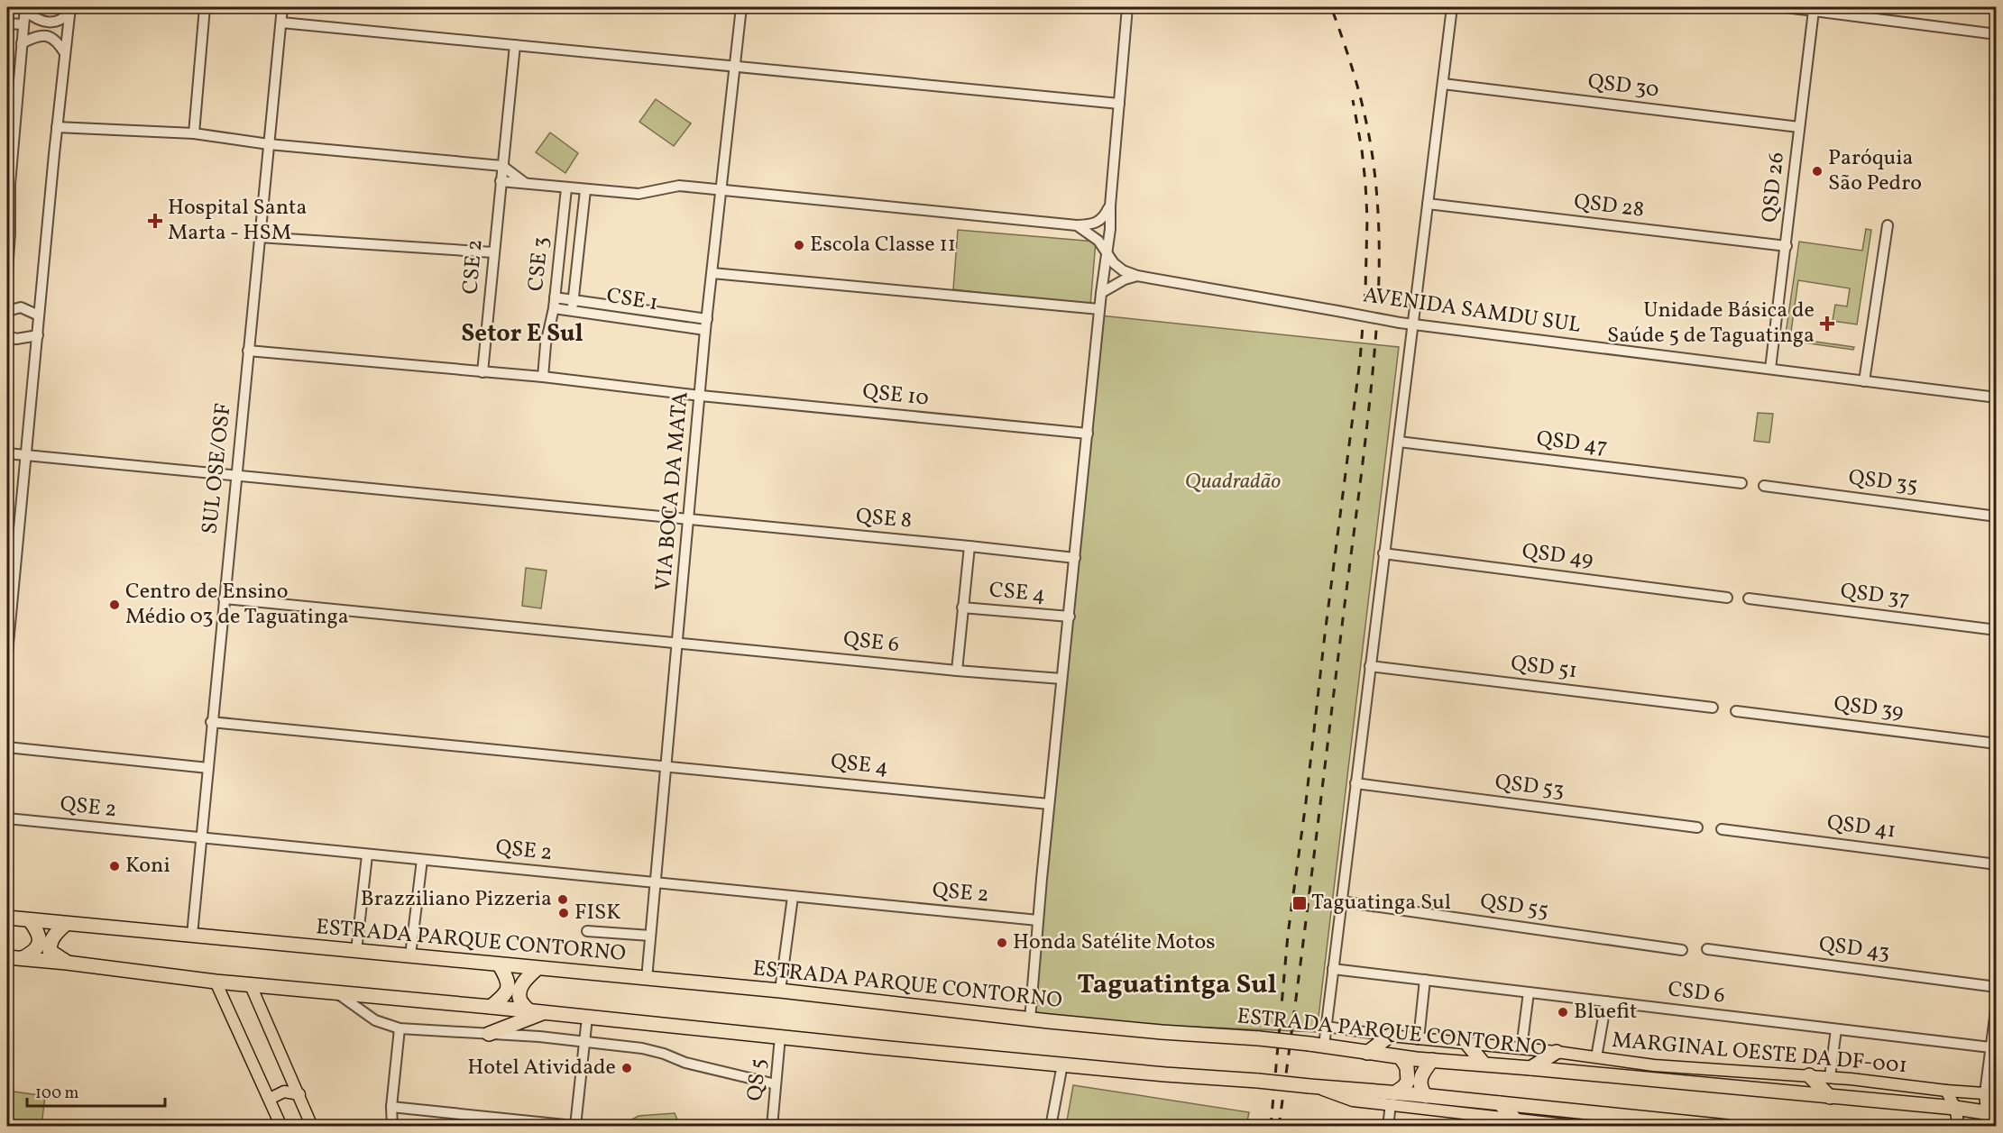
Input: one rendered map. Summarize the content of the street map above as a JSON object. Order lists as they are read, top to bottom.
{
  "streets": {
    "highway": ["ESTRADA PARQUE CONTORNO"],
    "main road": ["MARGINAL OESTE DA DF-001"],
    "street": [
      "QSD 30",
      "QSD 26",
      "QSD 28",
      "CSE 3",
      "CSE 2",
      "CSE 1",
      "AVENIDA SAMDU SUL",
      "QSE 10",
      "QSD 47",
      "SUL OSE/OSF",
      "QSD 35",
      "VIA BOCA DA MATA",
      "QSE 8",
      "QSD 49",
      "CSE 4",
      "QSD 37",
      "QSE 6",
      "QSD 51",
      "QSD 39",
      "QSE 4",
      "QSD 53",
      "QSE 2",
      "QSD 41",
      "QSD 55",
      "QSD 43",
      "CSD 6",
      "QS 5"
    ]
  },
  "crossings": [
    ["QSD 30", "QSD 26"],
    ["QSD 26", "QSD 28"],
    ["QSD 26", "AVENIDA SAMDU SUL"],
    ["CSE 3", "CSE 1"],
    ["CSE 3", "QSE 10"],
    ["CSE 2", "QSE 10"],
    ["CSE 1", "VIA BOCA DA MATA"],
    ["QSE 10", "SUL OSE/OSF"],
    ["QSE 10", "VIA BOCA DA MATA"],
    ["SUL OSE/OSF", "QSE 8"],
    ["SUL OSE/OSF", "QSE 6"],
    ["SUL OSE/OSF", "QSE 4"],
    ["SUL OSE/OSF", "QSE 2"],
    ["SUL OSE/OSF", "ESTRADA PARQUE CONTORNO"],
    ["VIA BOCA DA MATA", "QSE 8"],
    ["VIA BOCA DA MATA", "QSE 6"],
    ["VIA BOCA DA MATA", "QSE 4"],
    ["VIA BOCA DA MATA", "QSE 2"],
    ["VIA BOCA DA MATA", "ESTRADA PARQUE CONTORNO"]
  ],
  "districts": ["Setor E Sul", "Taguatintga Sul"],
  "parks": ["Quadradão"],
  "places": {
    "other": [
      "Paróquia São Pedro",
      "Escola Classe 11",
      "Centro de Ensino Médio 03 de Taguatinga",
      "Koni",
      "Brazziliano Pizzeria",
      "FISK",
      "Honda Satélite Motos",
      "Bluefit",
      "Hotel Atividade"
    ],
    "health": ["Hospital Santa Marta - HSM", "Unidade Básica de Saúde 5 de Taguatinga"],
    "transit": ["Taguatinga Sul"]
  },
  "scale_bar": "100 m"
}
